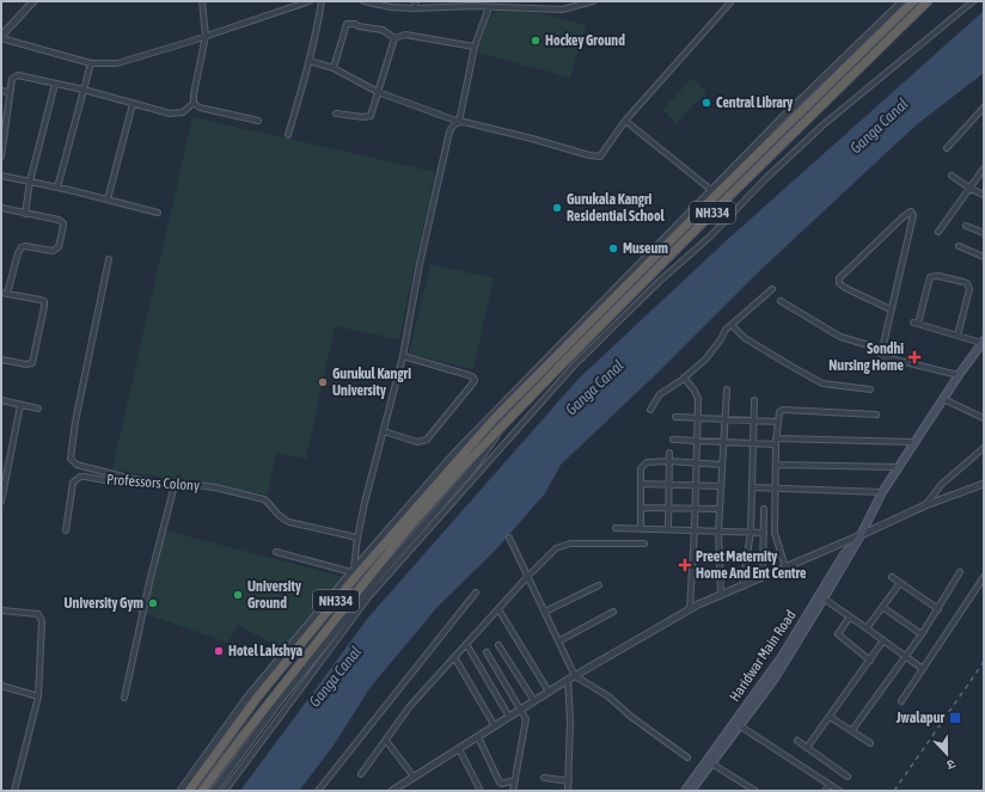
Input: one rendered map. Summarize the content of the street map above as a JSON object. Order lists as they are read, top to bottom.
{
  "streets": {
    "highway": ["NH334"],
    "main road": ["Haridwar Main Road"],
    "street": ["Professors Colony"]
  },
  "water": ["Ganga Canal"],
  "places": {
    "other": [
      "Hockey Ground",
      "Central Library",
      "Gurukala Kangri Residential School",
      "Museum",
      "Gurukul Kangri University",
      "University Ground",
      "University Gym",
      "Hotel Lakshya"
    ],
    "health": ["Sondhi Nursing Home", "Preet Maternity Home And Ent Centre"],
    "transit": ["Jwalapur"]
  },
  "north": "bottom"
}
